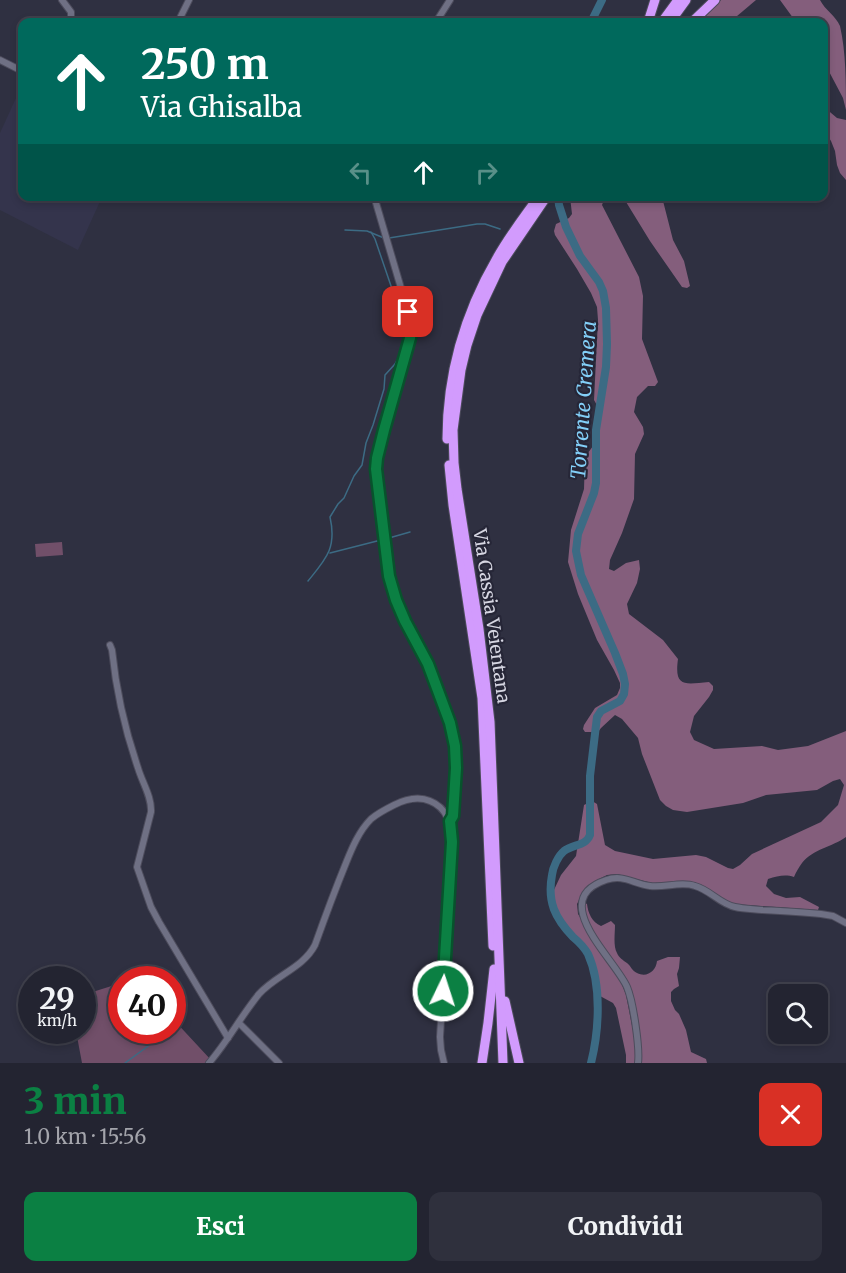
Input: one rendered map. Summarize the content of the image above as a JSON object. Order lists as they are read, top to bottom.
{
  "streets": {
    "highway": ["Via Cassia Veientana"]
  },
  "water": ["Torrente Cremera"],
  "page": {
    "turn": ["250 m", "Via Ghisalba"],
    "speed": "29 km/h",
    "limit": "40",
    "heading": ["3 min", "1.0 km · 15:56"],
    "buttons": ["Esci", "Condividi"]
  }
}
